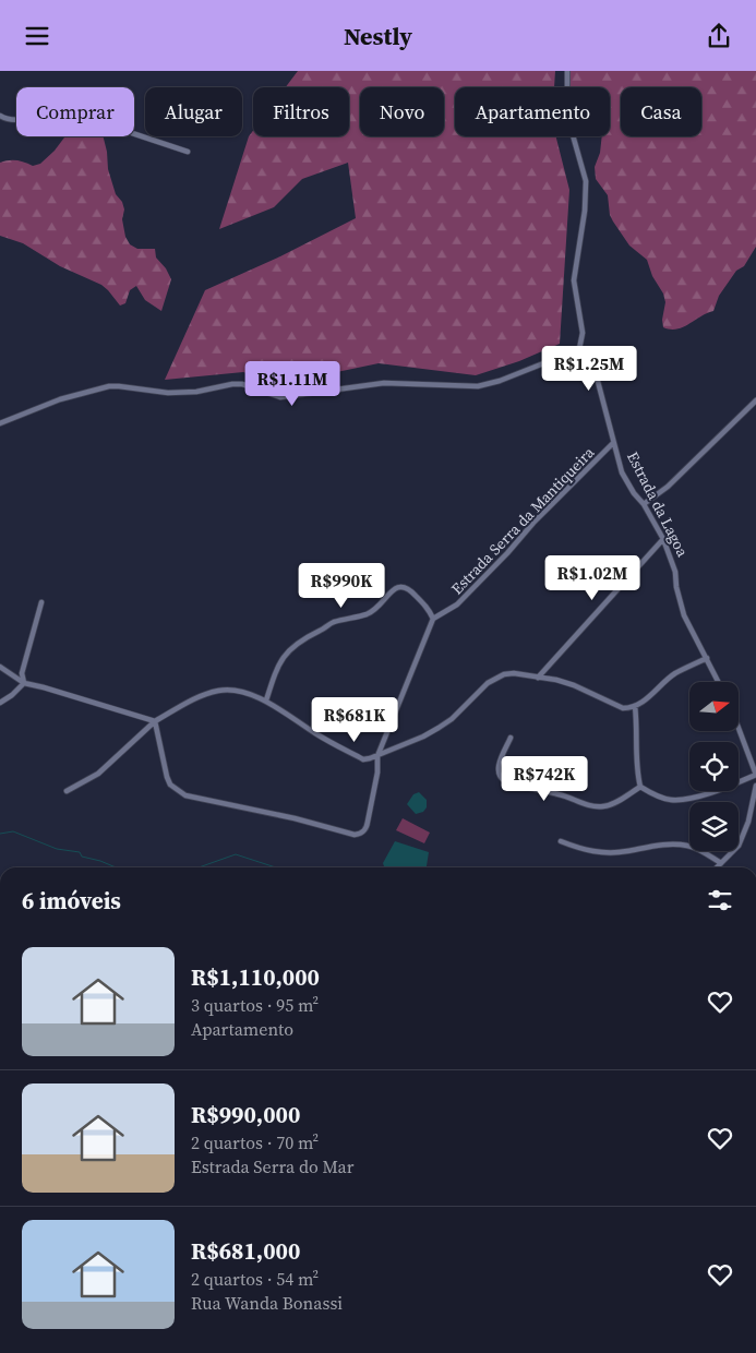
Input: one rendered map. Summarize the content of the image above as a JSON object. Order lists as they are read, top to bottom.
{
  "streets": {
    "street": ["Estrada da Lagoa", "Estrada Serra da Mantiqueira"]
  },
  "crossings": [
    ["Estrada da Lagoa", "Estrada Serra da Mantiqueira"]
  ],
  "north": "right",
  "page": {
    "header": "Nestly",
    "chip": [
      "Comprar",
      "Alugar",
      "Filtros",
      "Novo",
      "Apartamento",
      "Casa"
    ],
    "price": [
      "R$1.25M",
      "R$1.11M",
      "R$1.02M",
      "R$990K",
      "R$681K",
      "R$742K"
    ],
    "heading": "6 imóveis",
    "list": [
      {
        "name": "R$1,110,000",
        "note": "3 quartos · 95 m² · Apartamento"
      },
      {
        "name": "R$990,000",
        "note": "2 quartos · 70 m² · Estrada Serra do Mar"
      },
      {
        "name": "R$681,000",
        "note": "2 quartos · 54 m² · Rua Wanda Bonassi"
      }
    ]
  }
}
